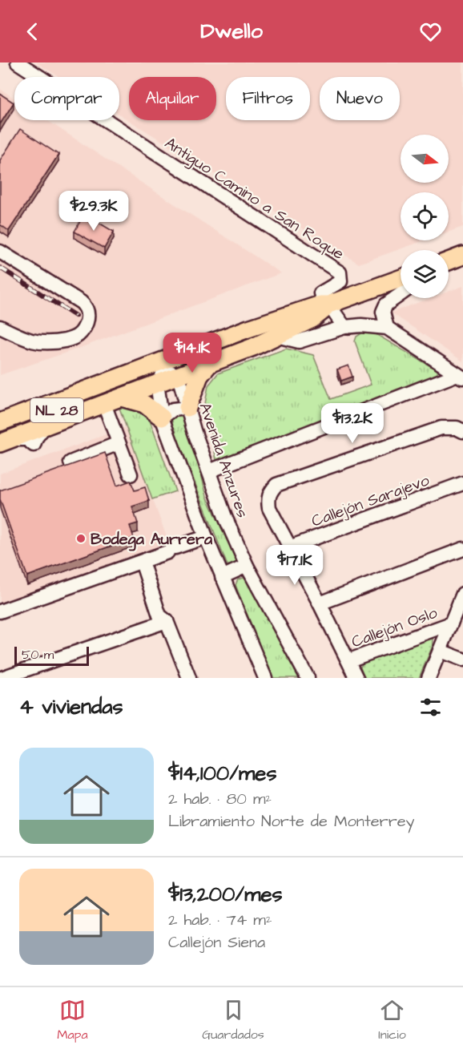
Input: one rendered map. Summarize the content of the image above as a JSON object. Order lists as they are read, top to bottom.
{
  "streets": {
    "main road": ["NL 28"],
    "street": [
      "Antiguo Camino a San Roque",
      "Avenida Anzures",
      "Callejón Sarajevo",
      "Callejón Oslo"
    ]
  },
  "crossings": [
    ["Antiguo Camino a San Roque", "NL 28"],
    ["NL 28", "Avenida Anzures"]
  ],
  "places": ["Bodega Aurrera"],
  "scale_bar": "50 m",
  "north": "right",
  "page": {
    "header": "Dwello",
    "chip": [
      "Comprar",
      "Alquilar",
      "Filtros",
      "Nuevo"
    ],
    "price": [
      "$29.3K",
      "$14.1K",
      "$13.2K",
      "$17.1K"
    ],
    "scale": "50 m",
    "heading": "4 viviendas",
    "list": [
      {
        "name": "$14,100/mes",
        "note": "2 hab. · 80 m² · Libramiento Norte de Monterrey"
      },
      {
        "name": "$13,200/mes",
        "note": "2 hab. · 74 m² · Callejón Siena"
      }
    ],
    "tabs": ["Mapa", "Guardados", "Inicio"]
  }
}
